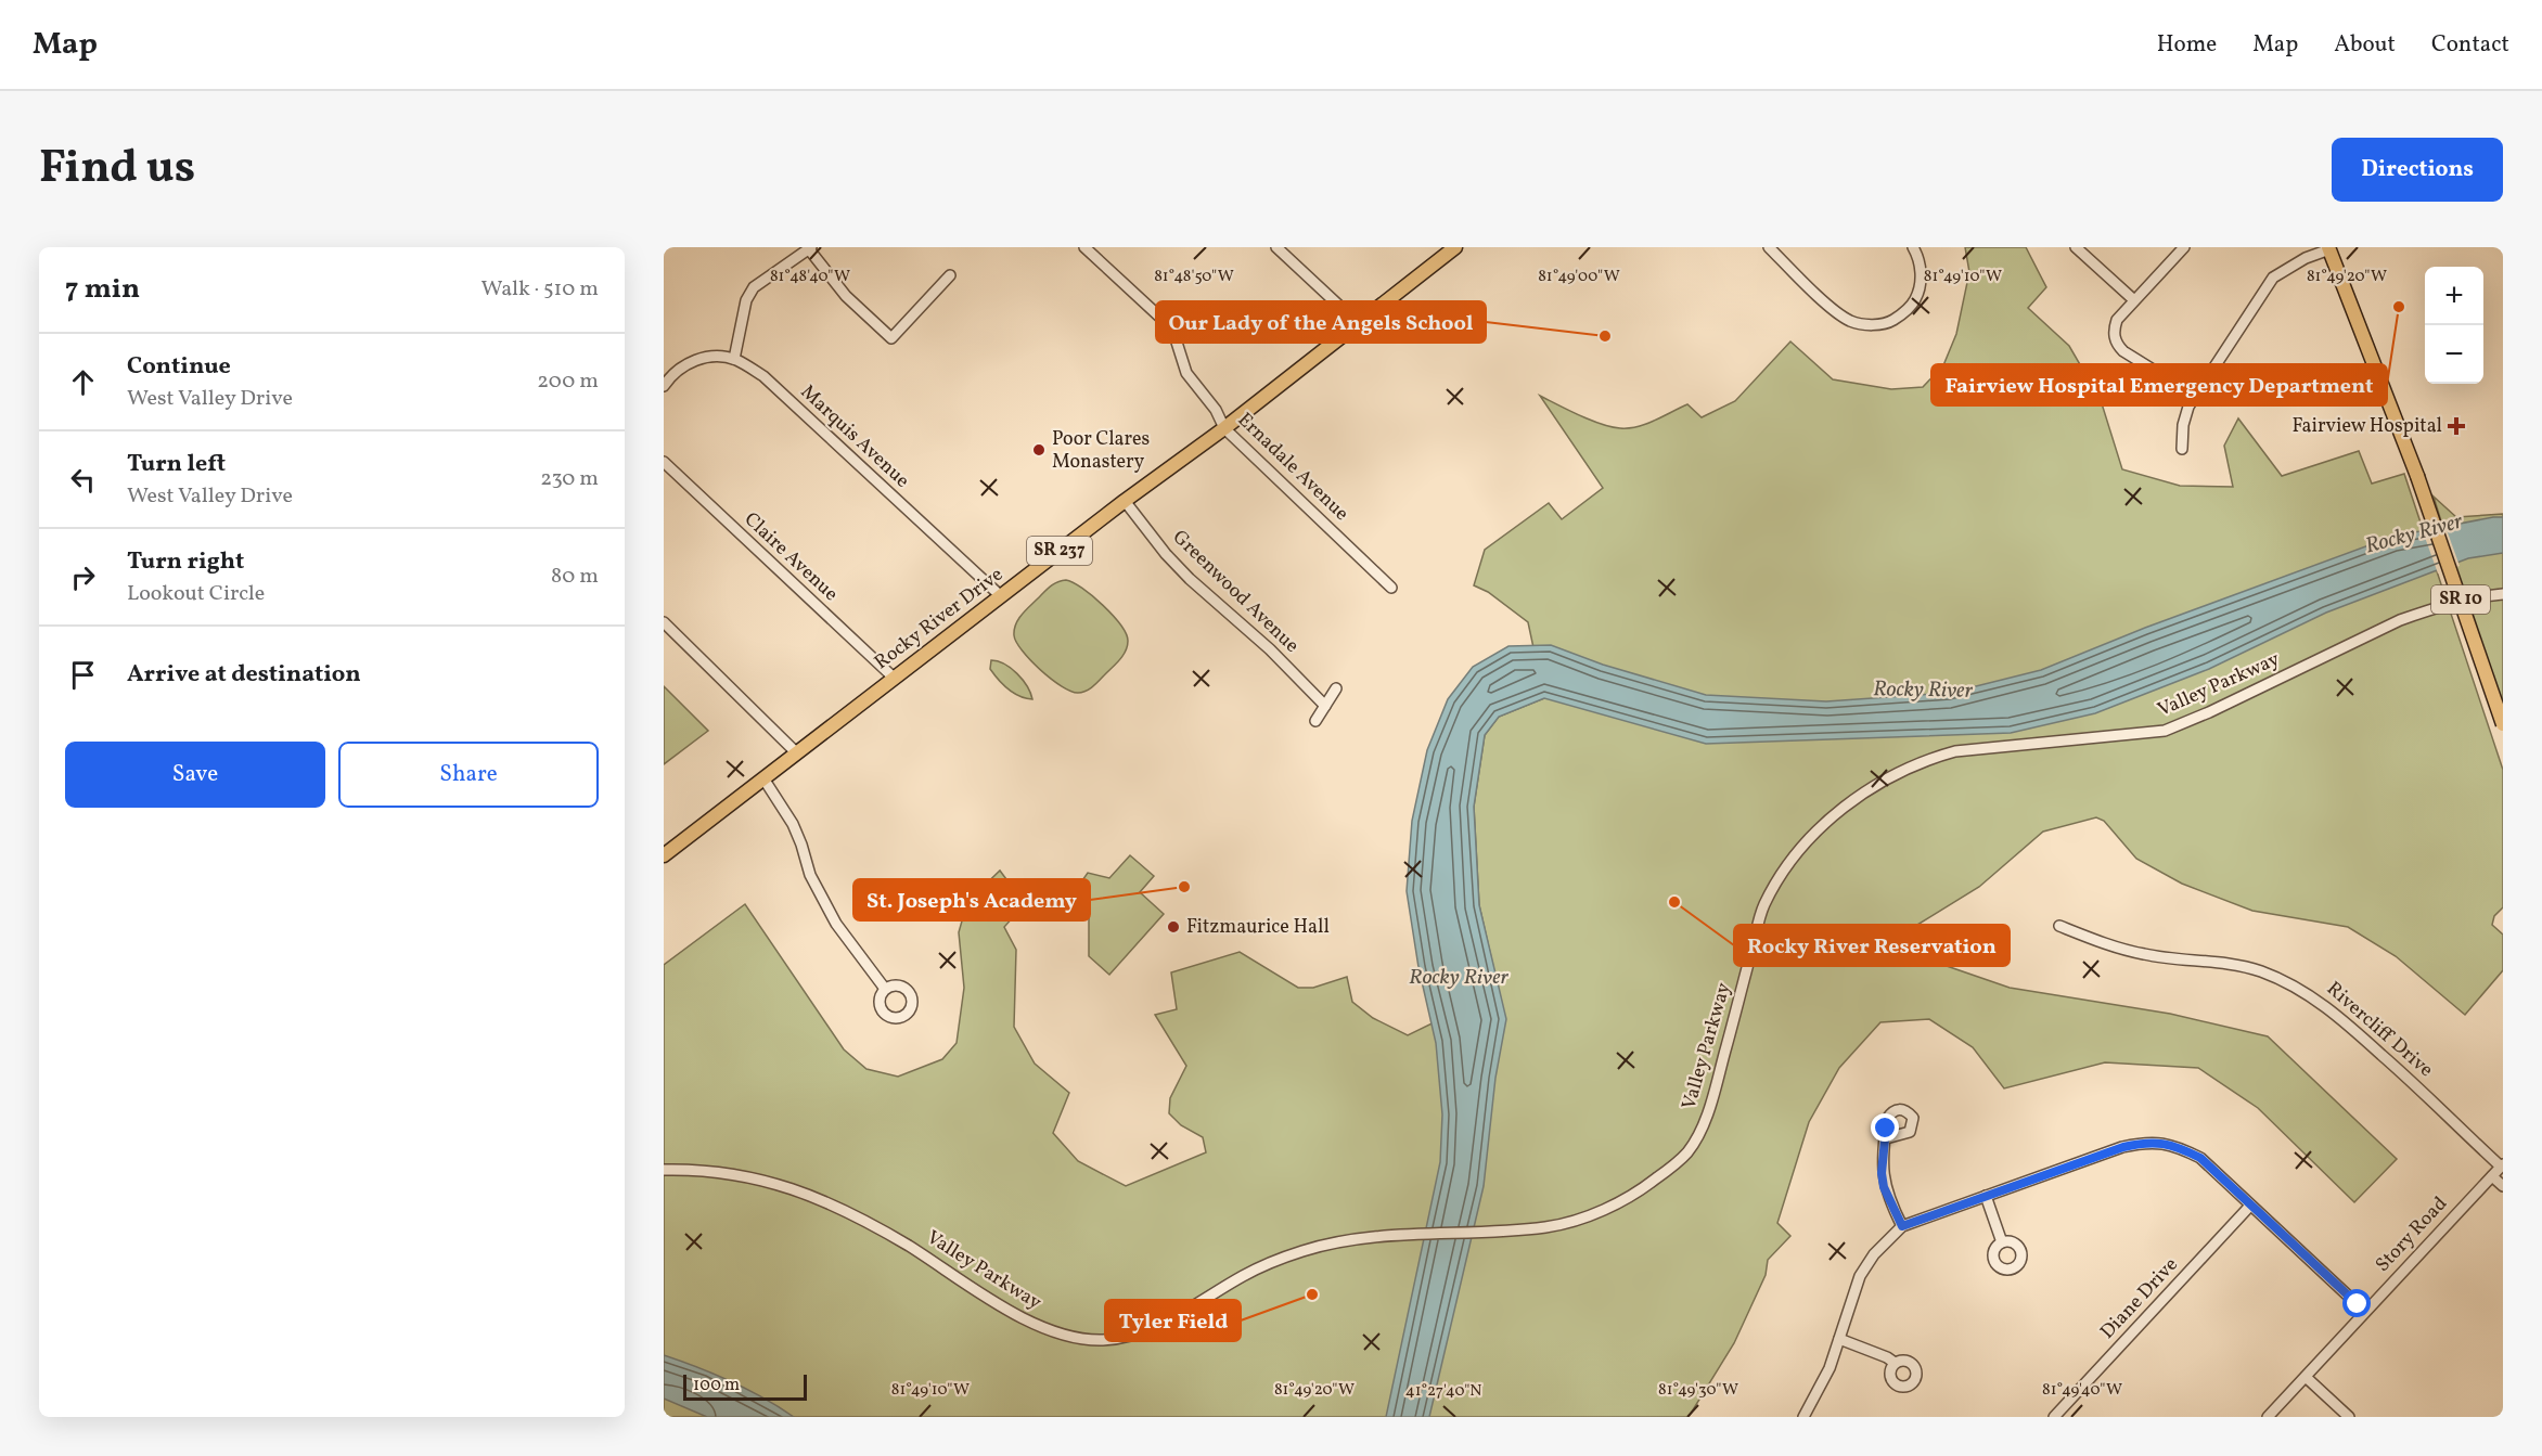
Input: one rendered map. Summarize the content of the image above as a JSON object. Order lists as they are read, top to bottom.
{
  "streets": {
    "main road": ["SR 237", "SR 10", "Rocky River Drive"],
    "street": [
      "Marquis Avenue",
      "Ernadale Avenue",
      "Claire Avenue",
      "Greenwood Avenue",
      "Valley Parkway",
      "Rivercliff Drive",
      "Story Road",
      "Diane Drive"
    ]
  },
  "crossings": [
    ["Marquis Avenue", "Rocky River Drive"],
    ["Ernadale Avenue", "Rocky River Drive"],
    ["Claire Avenue", "Rocky River Drive"],
    ["Greenwood Avenue", "Rocky River Drive"],
    ["Rivercliff Drive", "Story Road"]
  ],
  "water": ["Rocky River"],
  "places": {
    "other": [
      "Fairview Hospital Emergency Department",
      "Our Lady of the Angels School",
      "Poor Clares Monastery",
      "St. Joseph's Academy",
      "Rocky River Reservation",
      "Fitzmaurice Hall",
      "Tyler Field"
    ],
    "health": ["Fairview Hospital"]
  },
  "scale_bar": "100 m",
  "page": {
    "header": "Map",
    "nav": [
      "Home",
      "Map",
      "About",
      "Contact"
    ],
    "title": "Find us",
    "buttons": [
      "Directions",
      ["Save", "Share"]
    ],
    "heading": ["7 min", "Walk · 510 m"],
    "map_buttons": ["+", "−"],
    "list": [
      ["Continue", "West Valley Drive", "200 m"],
      ["Turn left", "West Valley Drive", "230 m"],
      ["Turn right", "Lookout Circle", "80 m"],
      "Arrive at destination"
    ],
    "scale": "100 m"
  },
  "coordinates": [
    "81°48'40\"W",
    "81°48'50\"W",
    "81°49'10\"W",
    "81°49'20\"W",
    "81°49'00\"W",
    "81°49'30\"W",
    "81°49'40\"W",
    "41°27'40\"N"
  ]
}
